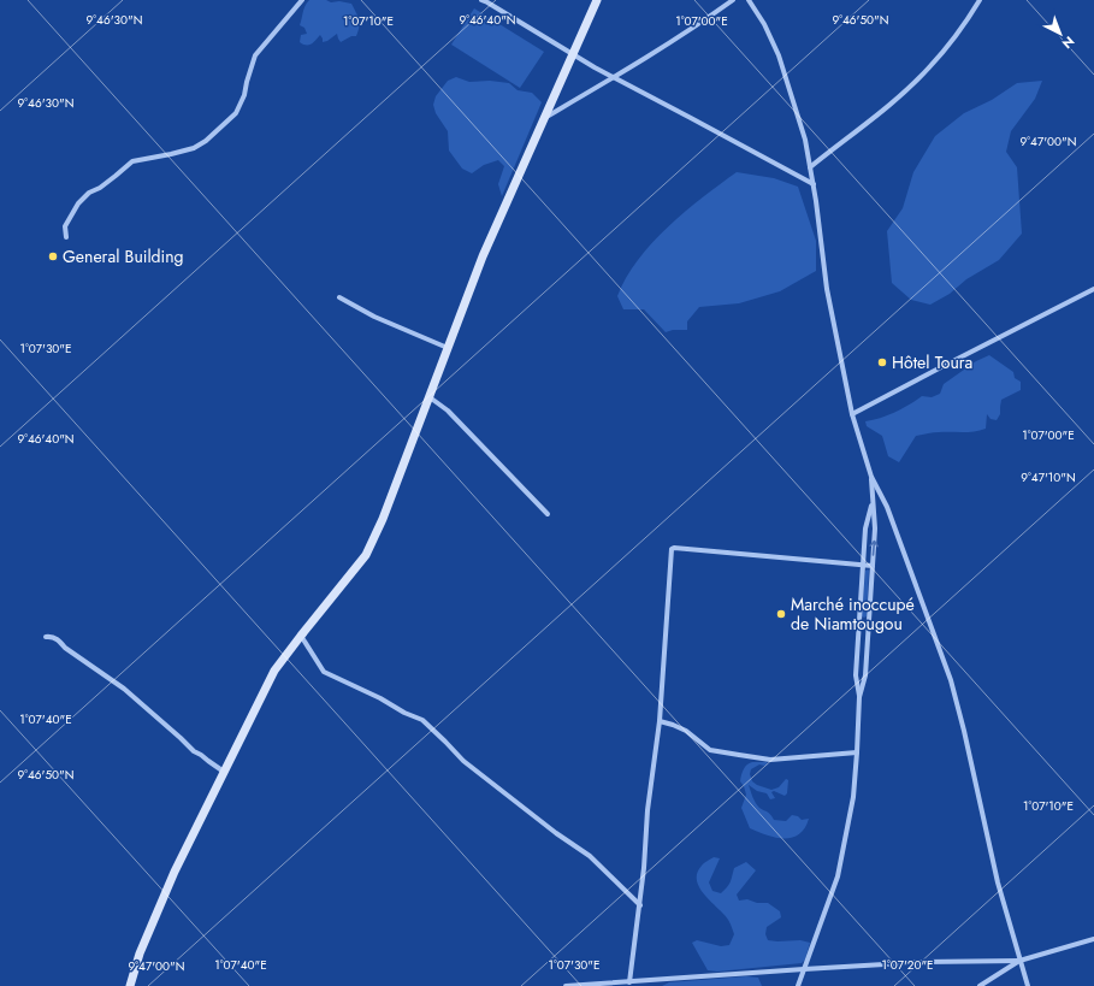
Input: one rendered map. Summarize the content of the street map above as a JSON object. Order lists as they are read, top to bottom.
{
  "places": ["General Building", "Hôtel Toura", "Marché inoccupé de Niamtougou"],
  "north": "bottom right",
  "coordinates": [
    "9°46'30\"N",
    "9°46'40\"N",
    "9°46'50\"N",
    "1°07'10\"E",
    "1°07'00\"E",
    "9°47'00\"N",
    "1°07'30\"E",
    "9°47'10\"N",
    "1°07'40\"E",
    "1°07'20\"E"
  ]
}
